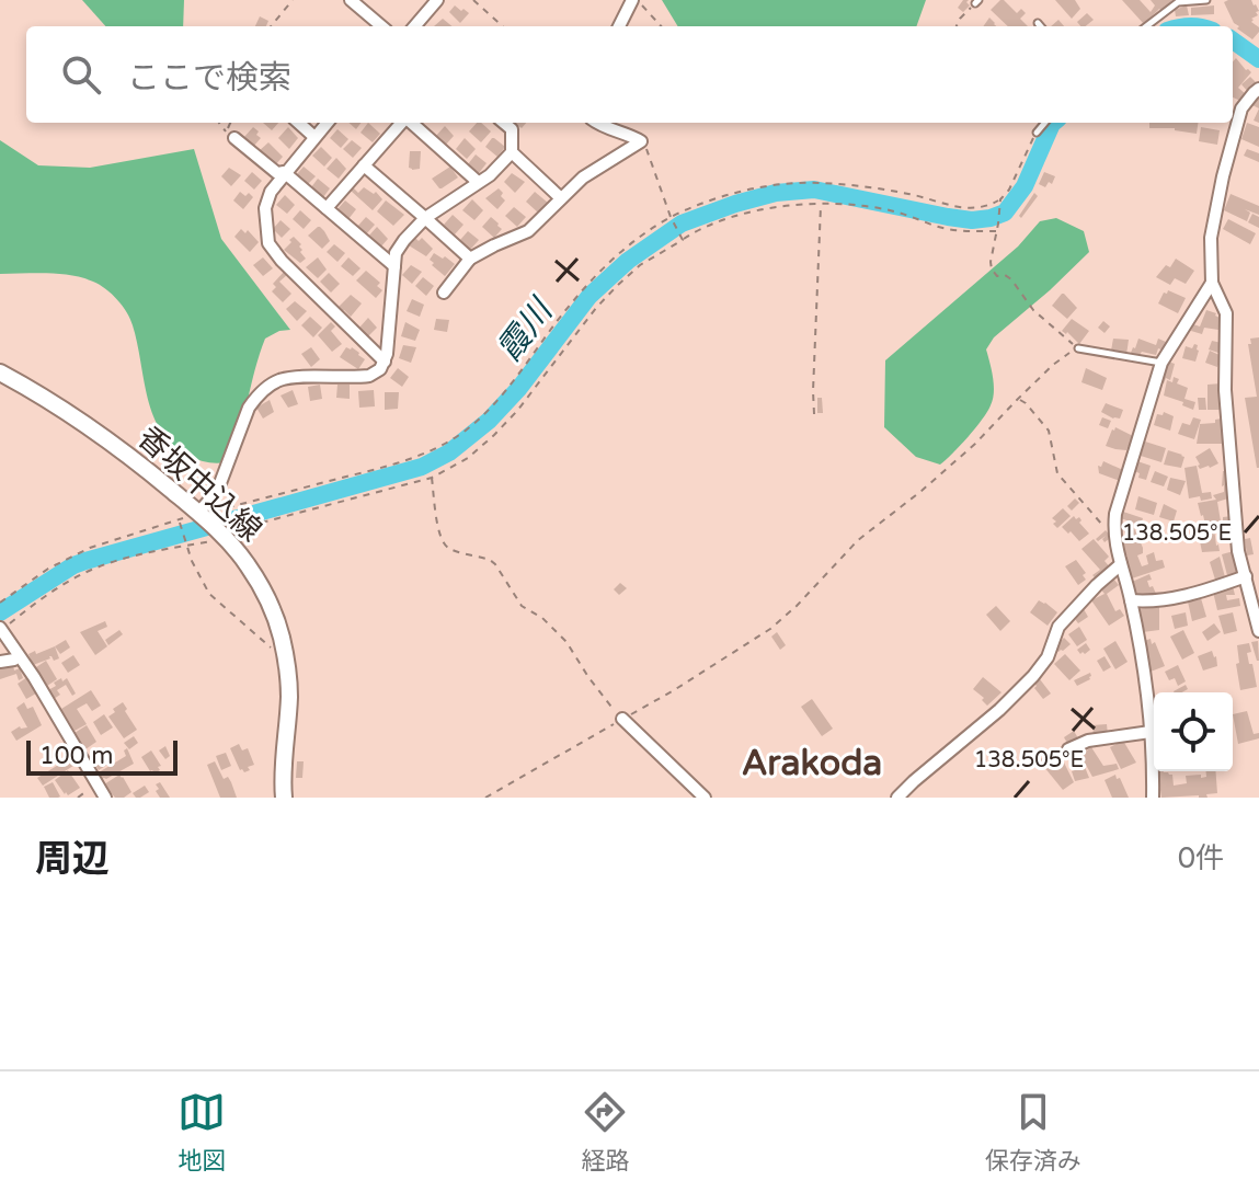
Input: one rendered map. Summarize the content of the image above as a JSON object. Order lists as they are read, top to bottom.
{
  "streets": {
    "main road": ["香坂中込線"]
  },
  "districts": ["Arakoda"],
  "water": ["霞川"],
  "scale_bar": "100 m",
  "page": {
    "search": "ここで検索",
    "scale": "100 m",
    "heading": ["周辺", "0件"],
    "nav": ["地図", "経路", "保存済み"]
  },
  "coordinates": ["138.505°E"]
}
